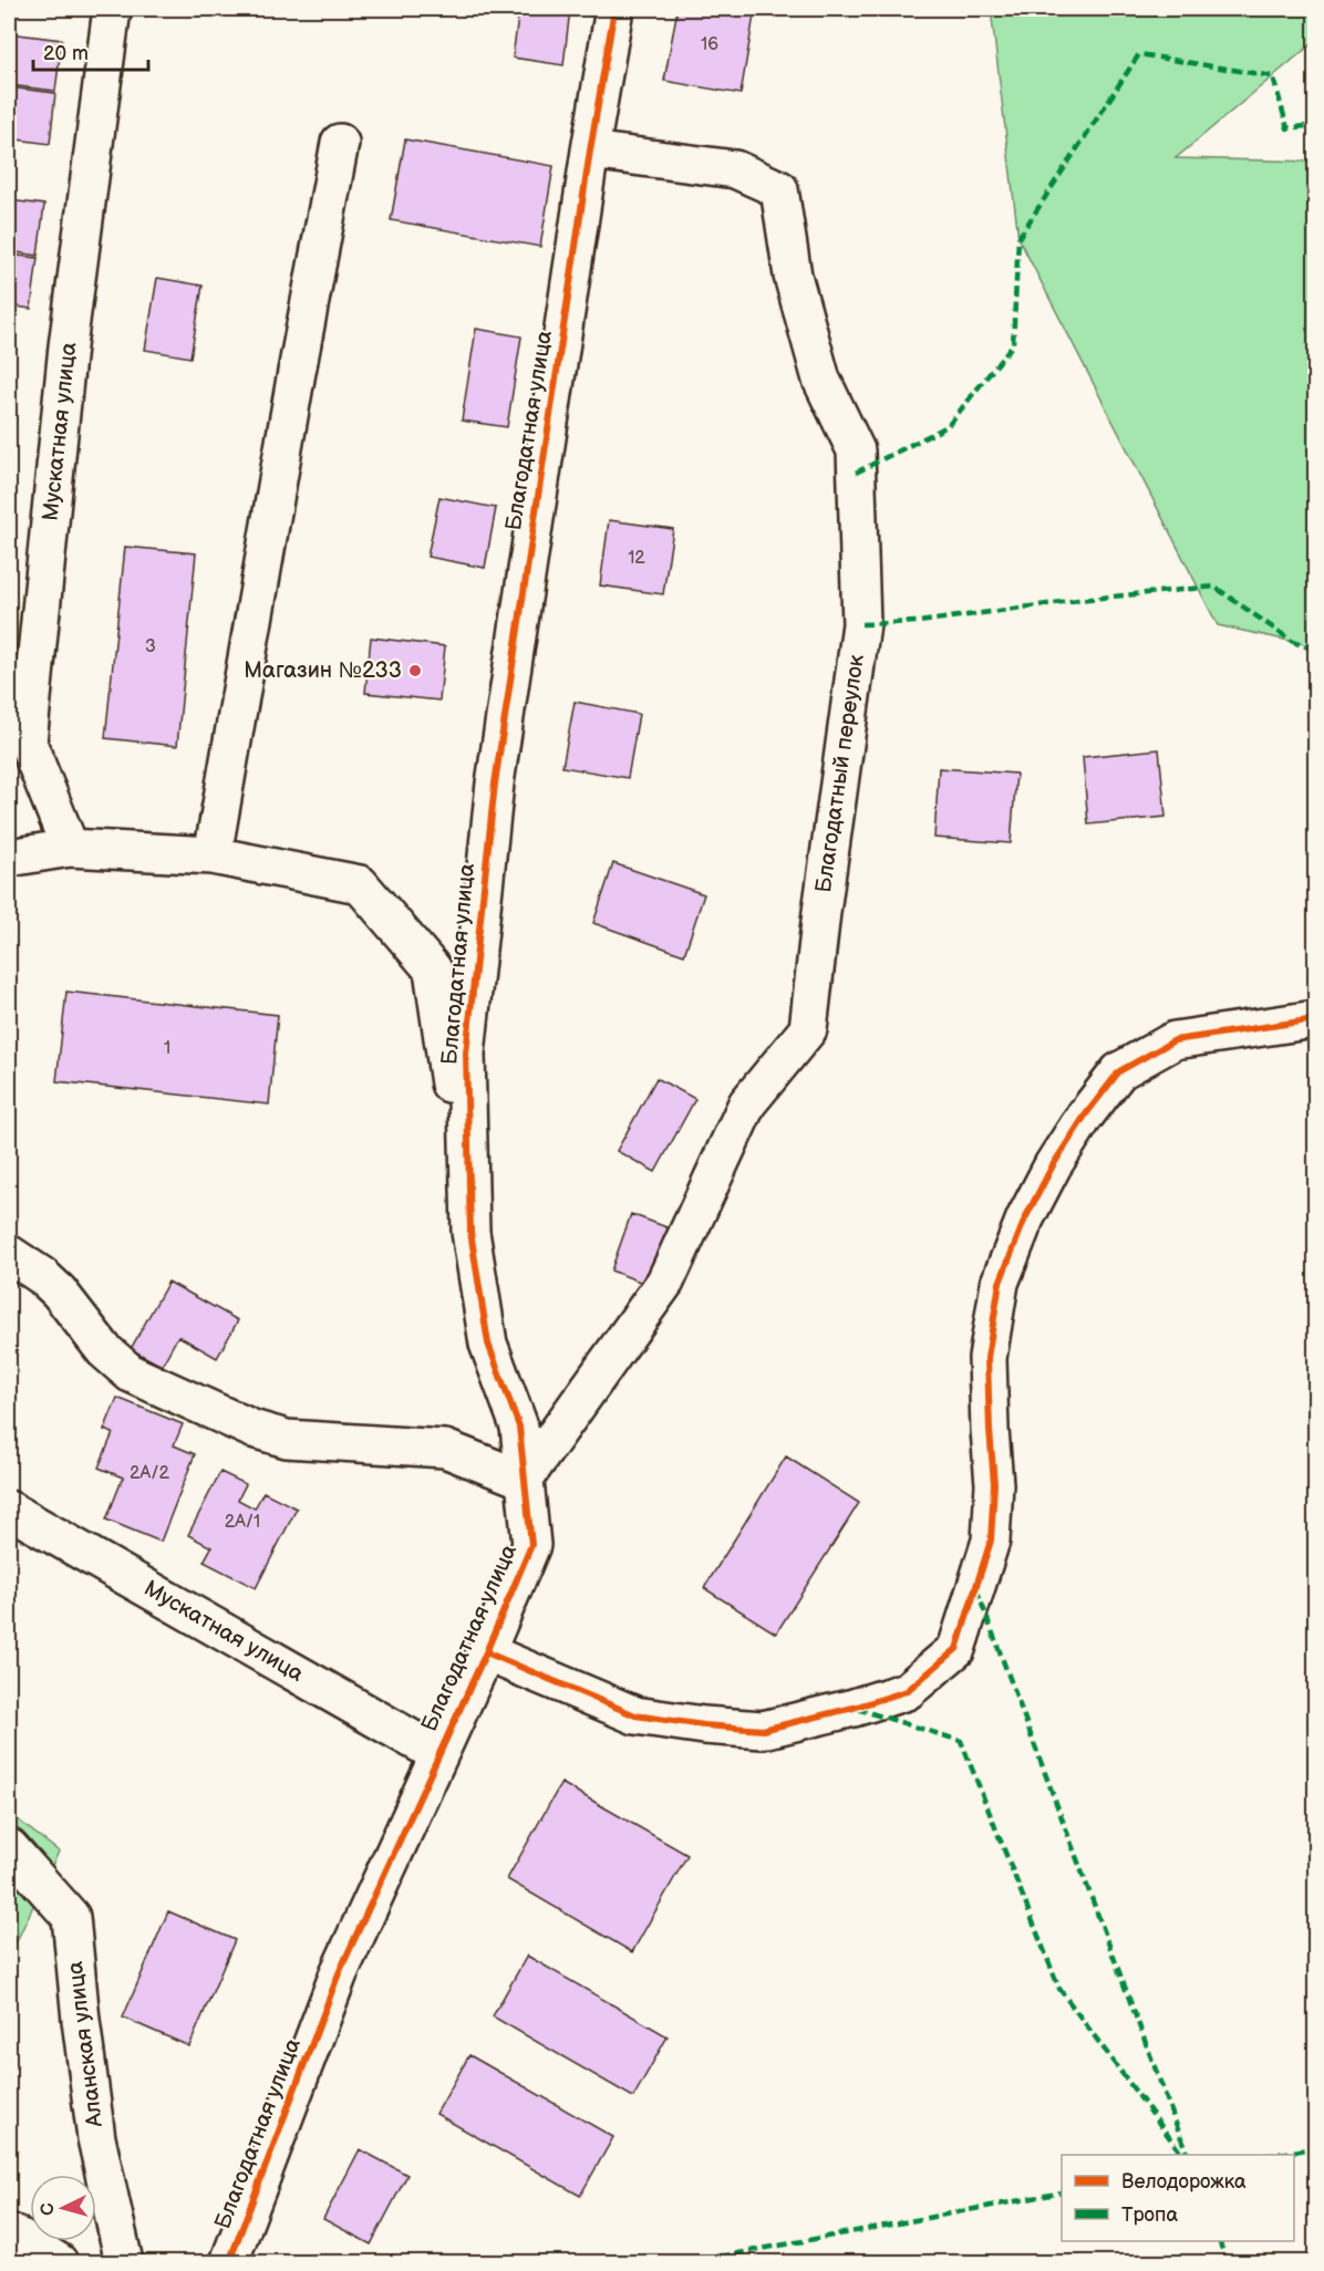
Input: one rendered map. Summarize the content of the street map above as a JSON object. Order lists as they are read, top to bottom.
{
  "streets": {
    "street": [
      "Благодатная улица",
      "Мускатная улица",
      "Благодатный переулок",
      "Аланская улица"
    ]
  },
  "crossings": [
    ["Благодатная улица", "Мускатная улица"],
    ["Благодатная улица", "Благодатный переулок"]
  ],
  "places": ["Магазин №233"],
  "house_numbers": [
    "16",
    "12",
    "3",
    "1",
    "2А/2",
    "2А/1"
  ],
  "legend": ["Велодорожка", "Тропа"],
  "scale_bar": "20 m",
  "north": "left"
}
